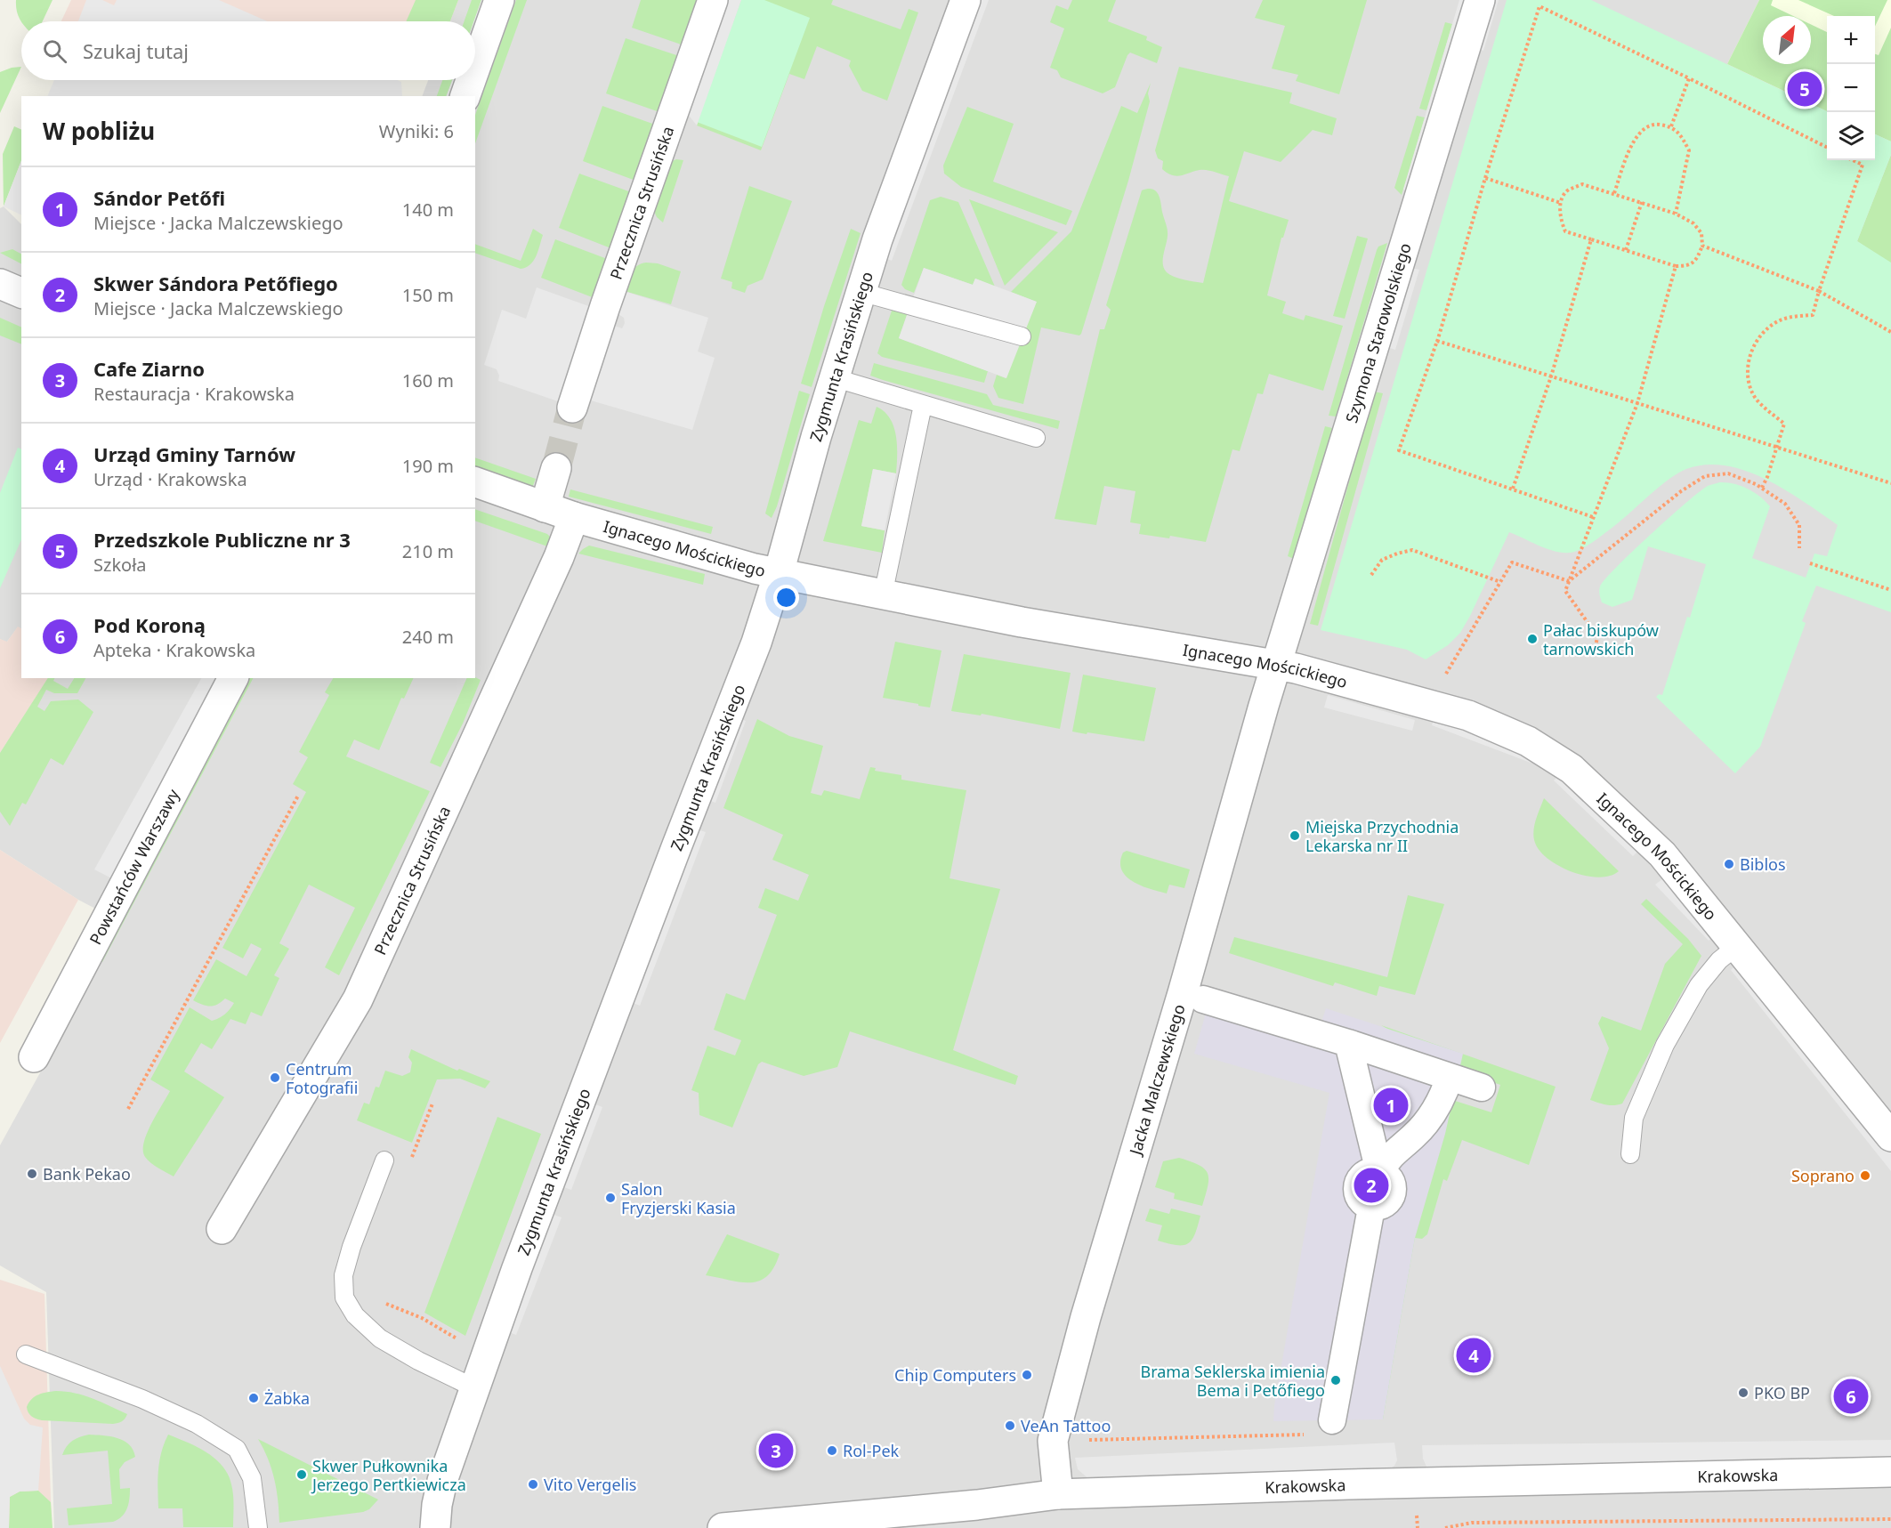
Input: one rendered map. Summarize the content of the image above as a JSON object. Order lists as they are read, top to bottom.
{
  "streets": {
    "street": [
      "Przecznica Strusińska",
      "Szymona Starowolskiego",
      "Zygmunta Krasińskiego",
      "Ignacego Mościckiego",
      "Powstańców Warszawy",
      "Jacka Malczewskiego",
      "Krakowska"
    ]
  },
  "crossings": [
    ["Przecznica Strusińska", "Ignacego Mościckiego"],
    ["Szymona Starowolskiego", "Ignacego Mościckiego"],
    ["Szymona Starowolskiego", "Jacka Malczewskiego"],
    ["Zygmunta Krasińskiego", "Ignacego Mościckiego"],
    ["Ignacego Mościckiego", "Jacka Malczewskiego"],
    ["Jacka Malczewskiego", "Krakowska"]
  ],
  "places": [
    "Pałac biskupów tarnowskich",
    "Miejska Przychodnia Lekarska nr II",
    "Biblos",
    "Centrum Fotografii",
    "Bank Pekao",
    "Soprano",
    "Salon Fryzjerski Kasia",
    "Chip Computers",
    "Brama Seklerska imienia Bema i Petőfiego",
    "PKO BP",
    "Żabka",
    "VeAn Tattoo",
    "Rol-Pek",
    "Skwer Pułkownika Jerzego Pertkiewicza",
    "Vito Vergelis"
  ],
  "north": "top right",
  "page": {
    "map_buttons": ["+", "−"],
    "search": "Szukaj tutaj",
    "pins": [
      "5",
      "1",
      "2",
      "4",
      "6",
      "3"
    ],
    "heading": ["W pobliżu", "Wyniki: 6"],
    "list": [
      {
        "mark": "1",
        "name": "Sándor Petőfi",
        "note": "Miejsce · Jacka Malczewskiego",
        "value": "140 m"
      },
      {
        "mark": "2",
        "name": "Skwer Sándora Petőfiego",
        "note": "Miejsce · Jacka Malczewskiego",
        "value": "150 m"
      },
      {
        "mark": "3",
        "name": "Cafe Ziarno",
        "note": "Restauracja · Krakowska",
        "value": "160 m"
      },
      {
        "mark": "4",
        "name": "Urząd Gminy Tarnów",
        "note": "Urząd · Krakowska",
        "value": "190 m"
      },
      {
        "mark": "5",
        "name": "Przedszkole Publiczne nr 3",
        "note": "Szkoła",
        "value": "210 m"
      },
      {
        "mark": "6",
        "name": "Pod Koroną",
        "note": "Apteka · Krakowska",
        "value": "240 m"
      }
    ]
  }
}
